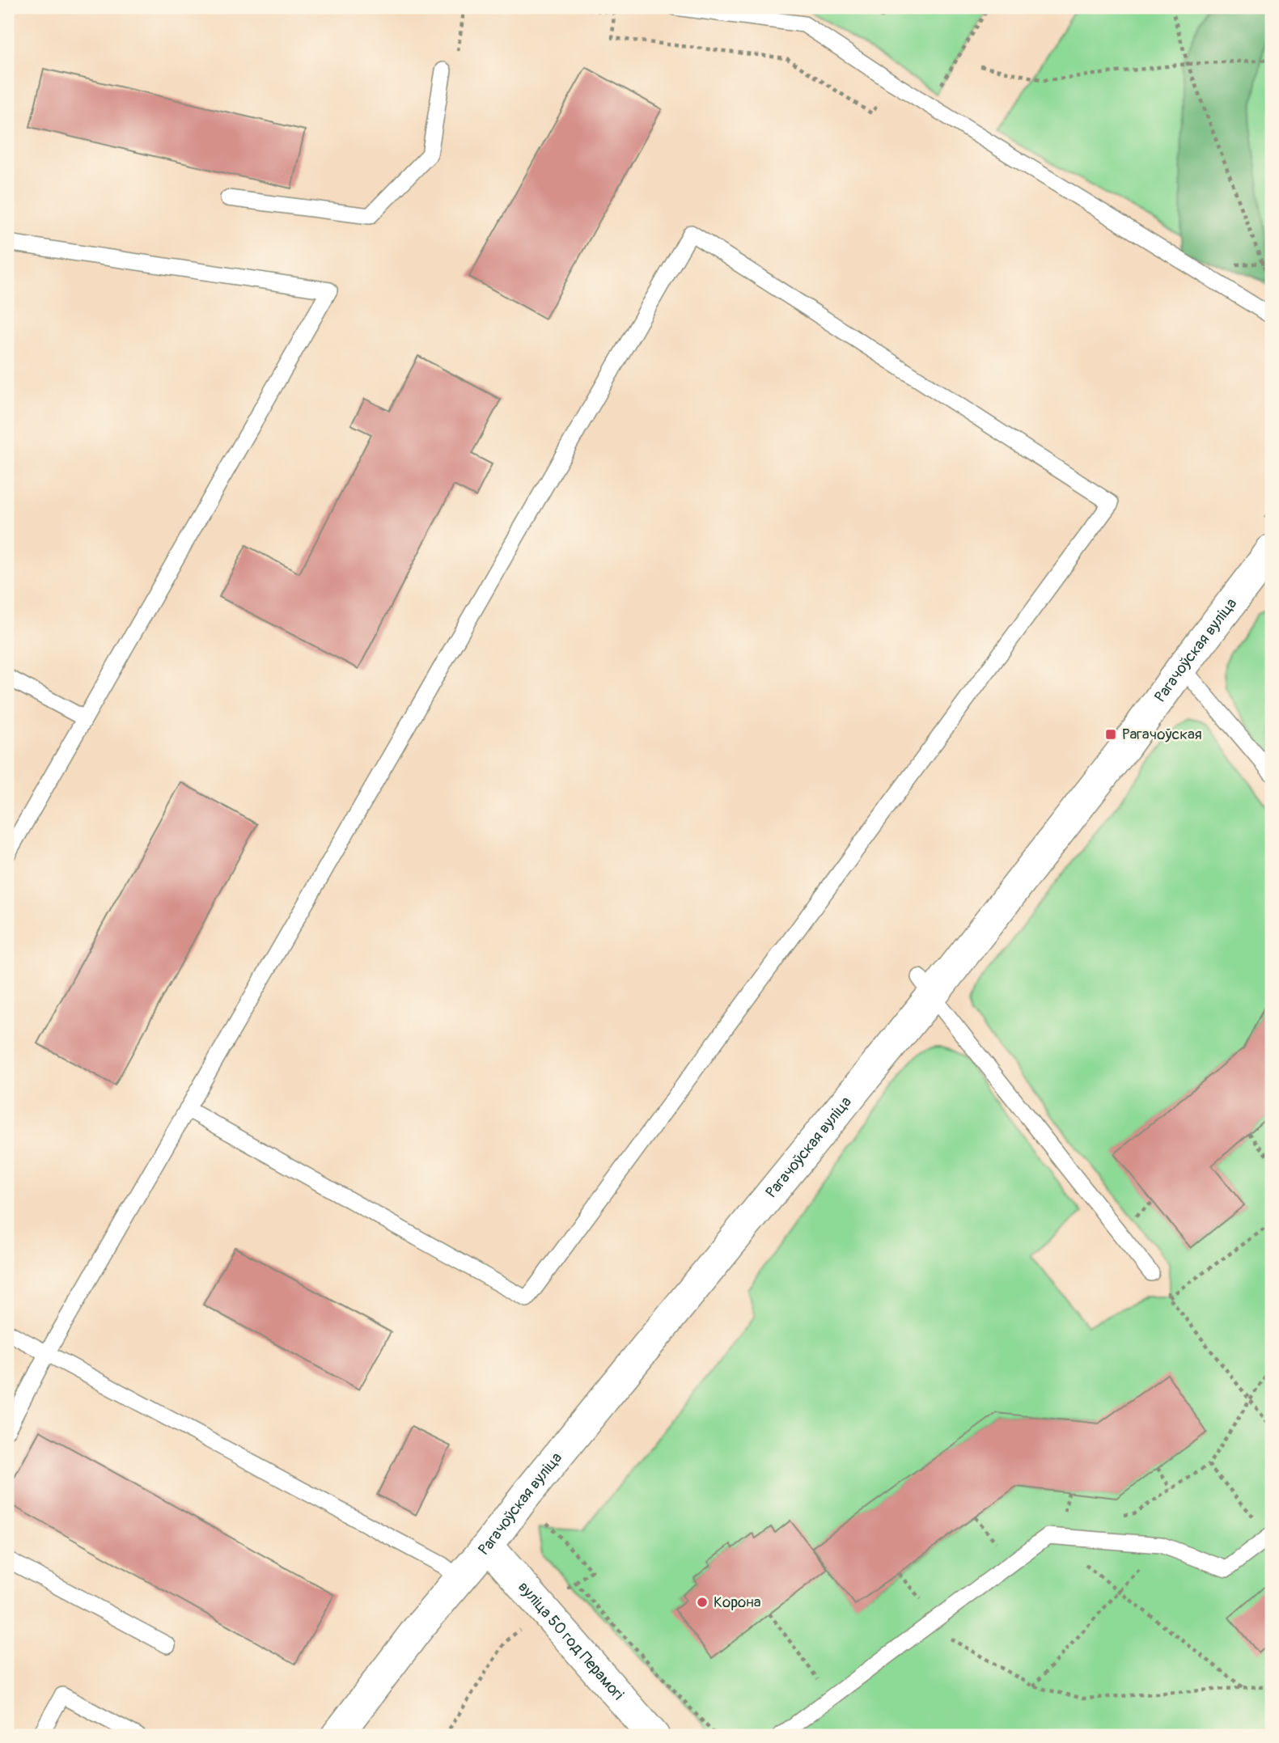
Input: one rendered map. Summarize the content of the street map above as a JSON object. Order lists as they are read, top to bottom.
{
  "streets": {
    "street": ["Рагачоўская вуліца", "вуліца 50 год Перамогі"]
  },
  "crossings": [
    ["Рагачоўская вуліца", "вуліца 50 год Перамогі"]
  ],
  "places": {
    "transit": ["Рагачоўская"],
    "other": ["Корона"]
  }
}
